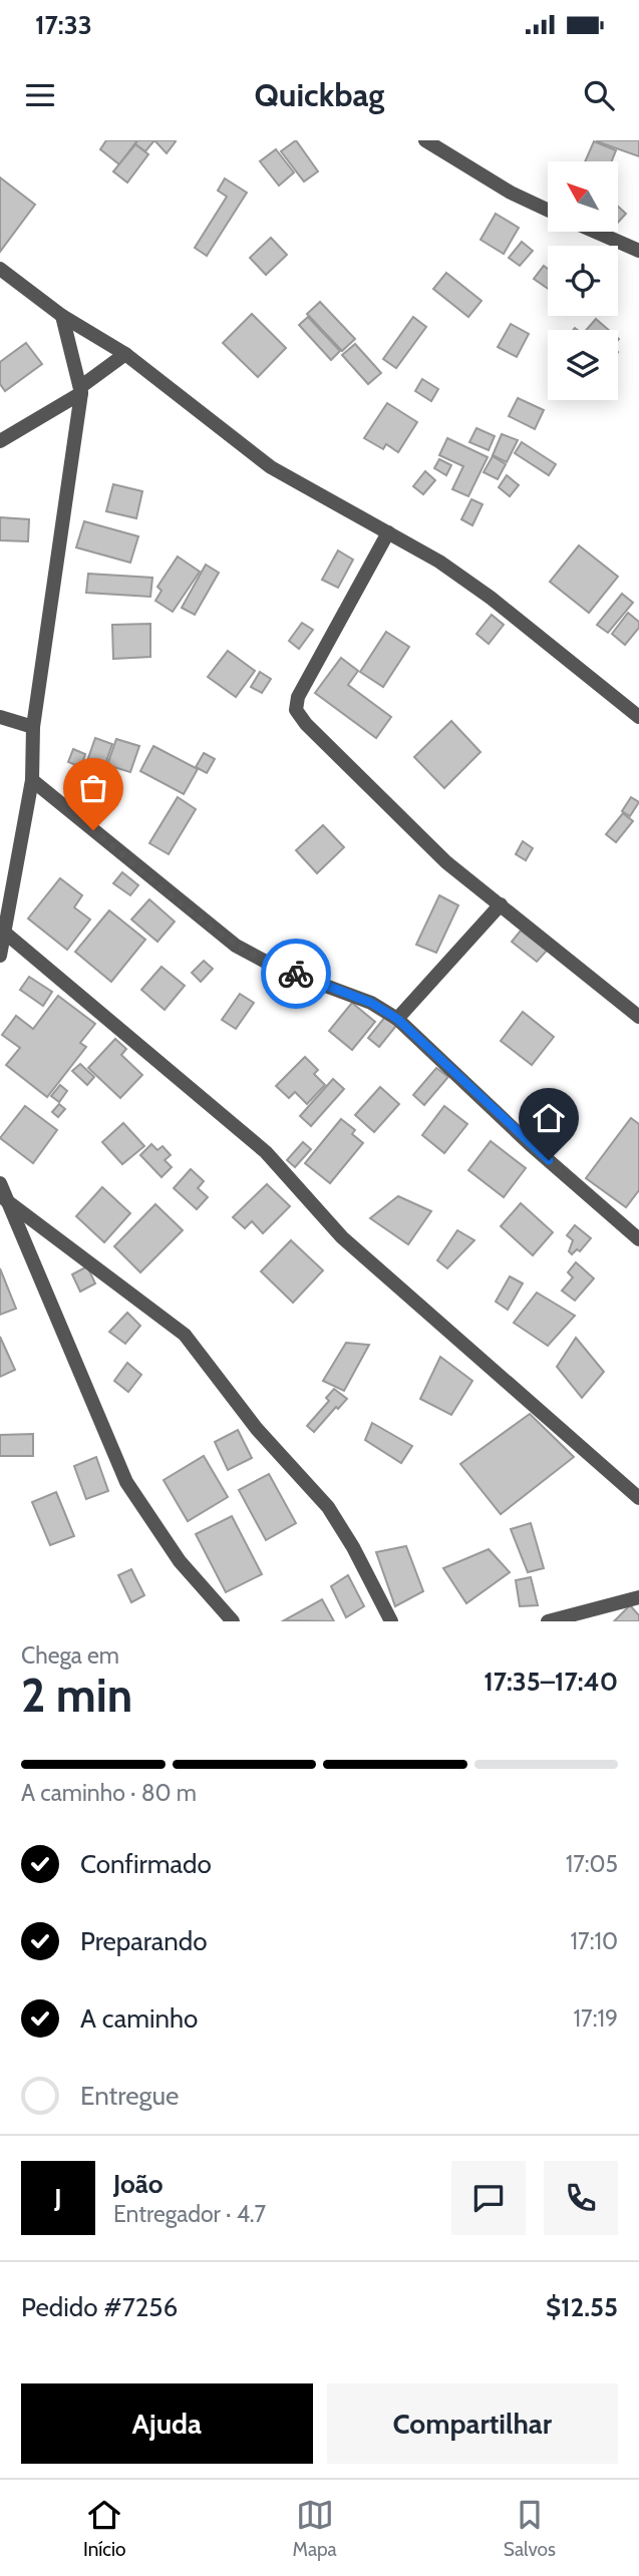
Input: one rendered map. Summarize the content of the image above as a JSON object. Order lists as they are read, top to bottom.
{
  "north": "top left",
  "page": {
    "status": "17:33",
    "header": "Quickbag",
    "heading": ["2 min", "Chega em", "17:35–17:40"],
    "panel": [
      "João",
      "Entregador · 4.7",
      "Pedido #7256",
      "$12.55"
    ],
    "bar": "A caminho · 80 m",
    "list": [
      ["Confirmado", "17:05"],
      ["Preparando", "17:10"],
      ["A caminho", "17:19"],
      "Entregue"
    ],
    "round": "J",
    "buttons": ["Ajuda", "Compartilhar"],
    "tabs": ["Início", "Mapa", "Salvos"]
  }
}
